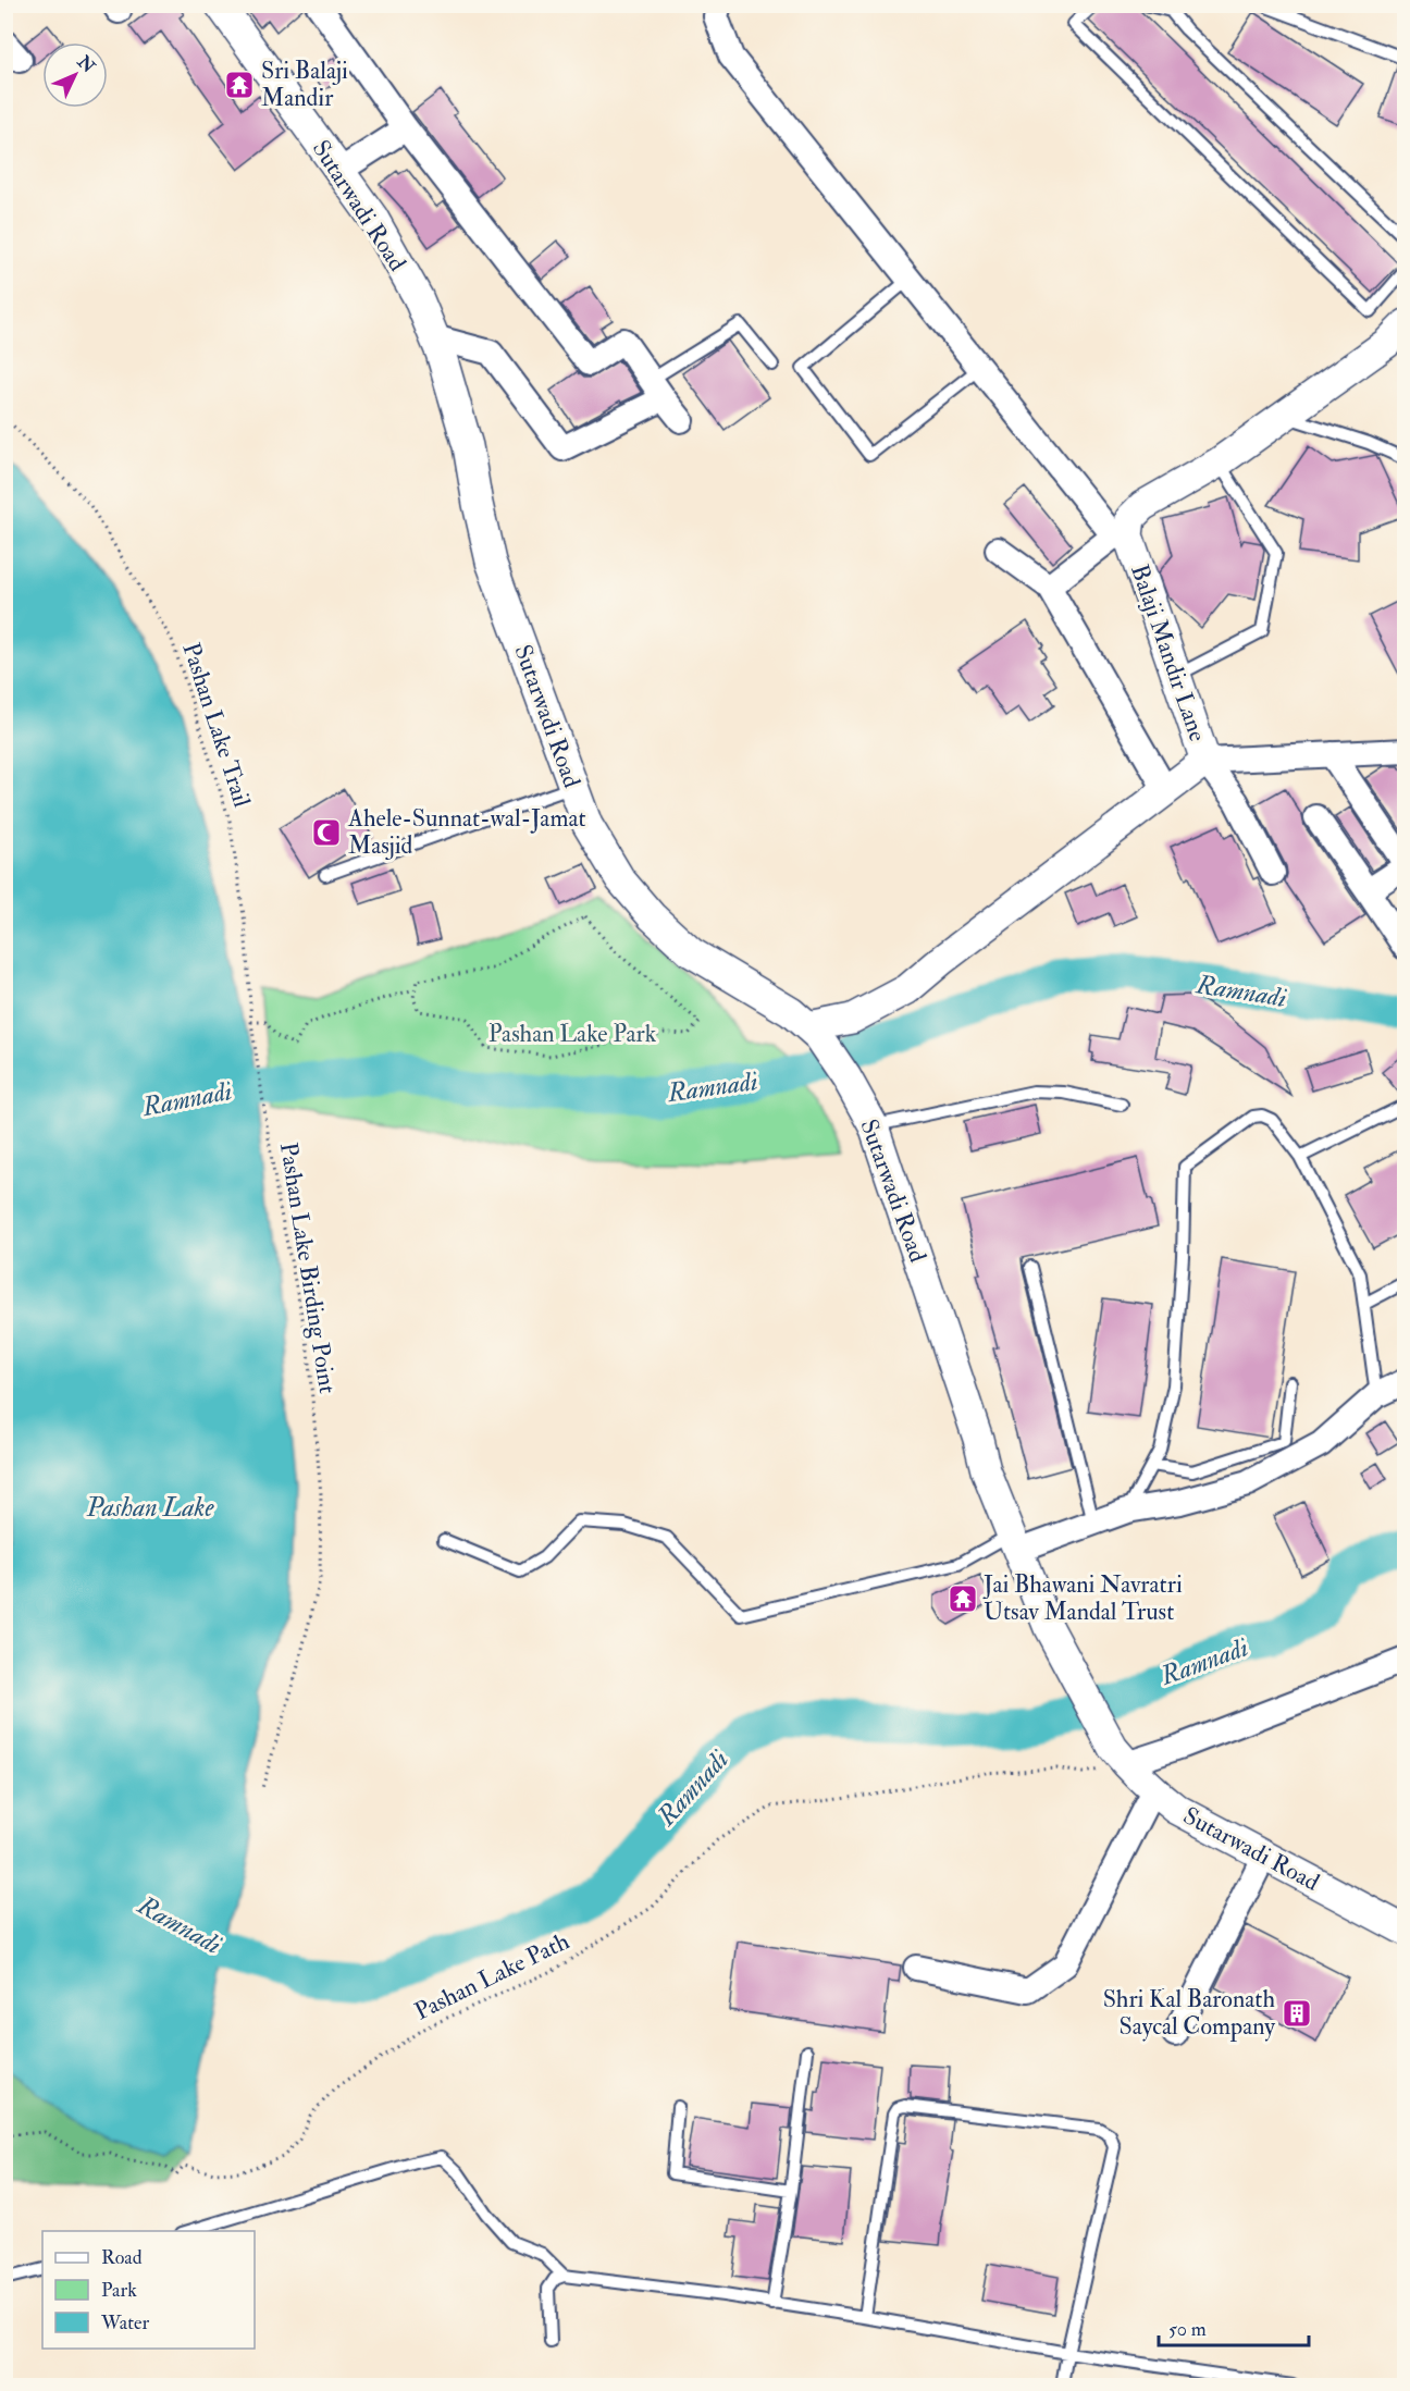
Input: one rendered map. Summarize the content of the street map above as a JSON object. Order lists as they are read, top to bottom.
{
  "streets": {
    "street": ["Sutarwadi Road", "Balaji Mandir Lane"],
    "path": ["Pashan Lake Trail", "Pashan Lake Birding Point", "Pashan Lake Path"]
  },
  "crossings": [
    ["Sutarwadi Road", "Balaji Mandir Lane"],
    ["Sutarwadi Road", "Pashan Lake Path"],
    ["Pashan Lake Trail", "Pashan Lake Birding Point"]
  ],
  "water": ["Ramnadi", "Pashan Lake"],
  "parks": ["Pashan Lake Park"],
  "places": {
    "temple": ["Sri Balaji Mandir", "Jai Bhawani Navratri Utsav Mandal Trust"],
    "mosque": ["Ahele-Sunnat-wal-Jamat Masjid"],
    "building": ["Shri Kal Baronath Saycal Company"]
  },
  "legend": ["Road", "Park", "Water"],
  "scale_bar": "50 m",
  "north": "top right"
}
